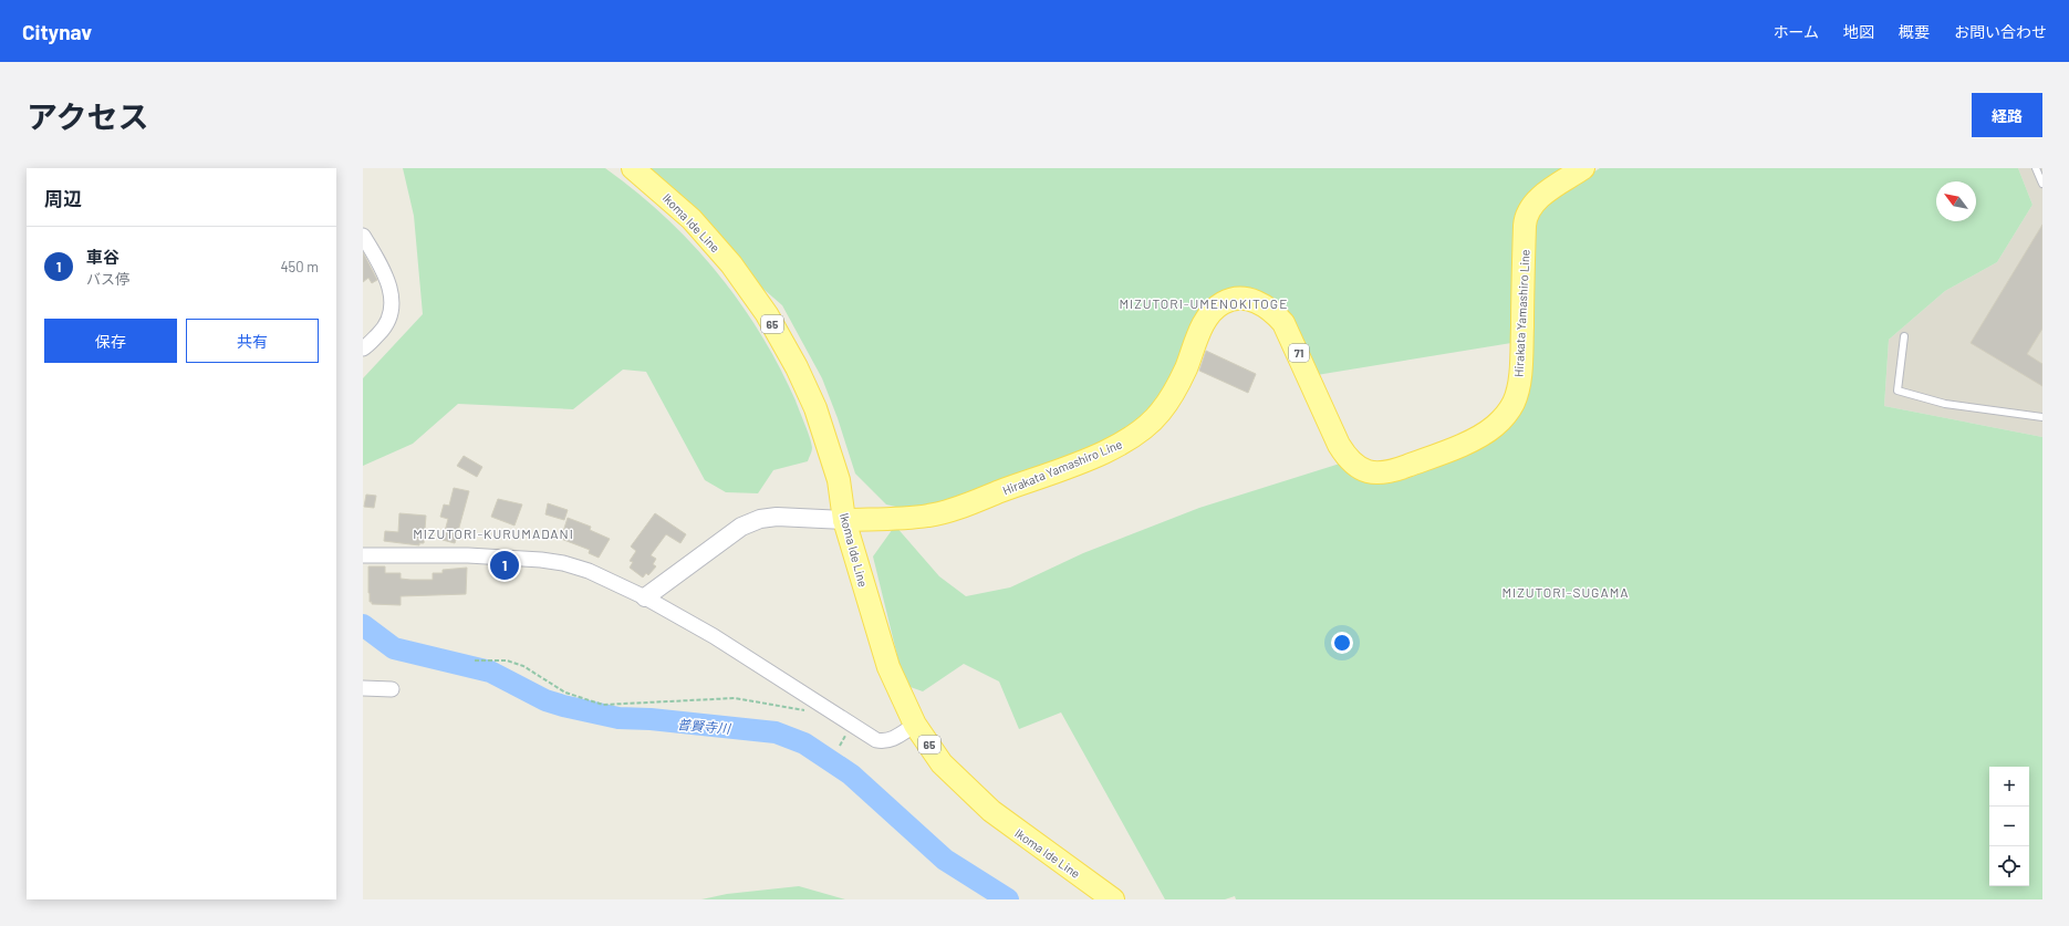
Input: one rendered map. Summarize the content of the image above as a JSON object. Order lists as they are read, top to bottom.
{
  "streets": {
    "main road": [
      "Ikoma Ide Line",
      "Hirakata Yamashiro Line",
      "65",
      "71"
    ]
  },
  "crossings": [
    ["Ikoma Ide Line", "Hirakata Yamashiro Line"]
  ],
  "districts": ["MIZUTORI-UMENOKITOGE", "MIZUTORI-KURUMADANI", "MIZUTORI-SUGAMA"],
  "water": ["普賢寺川"],
  "north": "top left",
  "page": {
    "header": "Citynav",
    "nav": [
      "ホーム",
      "地図",
      "概要",
      "お問い合わせ"
    ],
    "title": "アクセス",
    "buttons": [
      "経路",
      ["保存", "共有"]
    ],
    "heading": "周辺",
    "list": [
      {
        "mark": "1",
        "name": "車谷",
        "note": "バス停",
        "value": "450 m"
      }
    ],
    "pins": "1",
    "map_buttons": ["+", "−"]
  }
}
